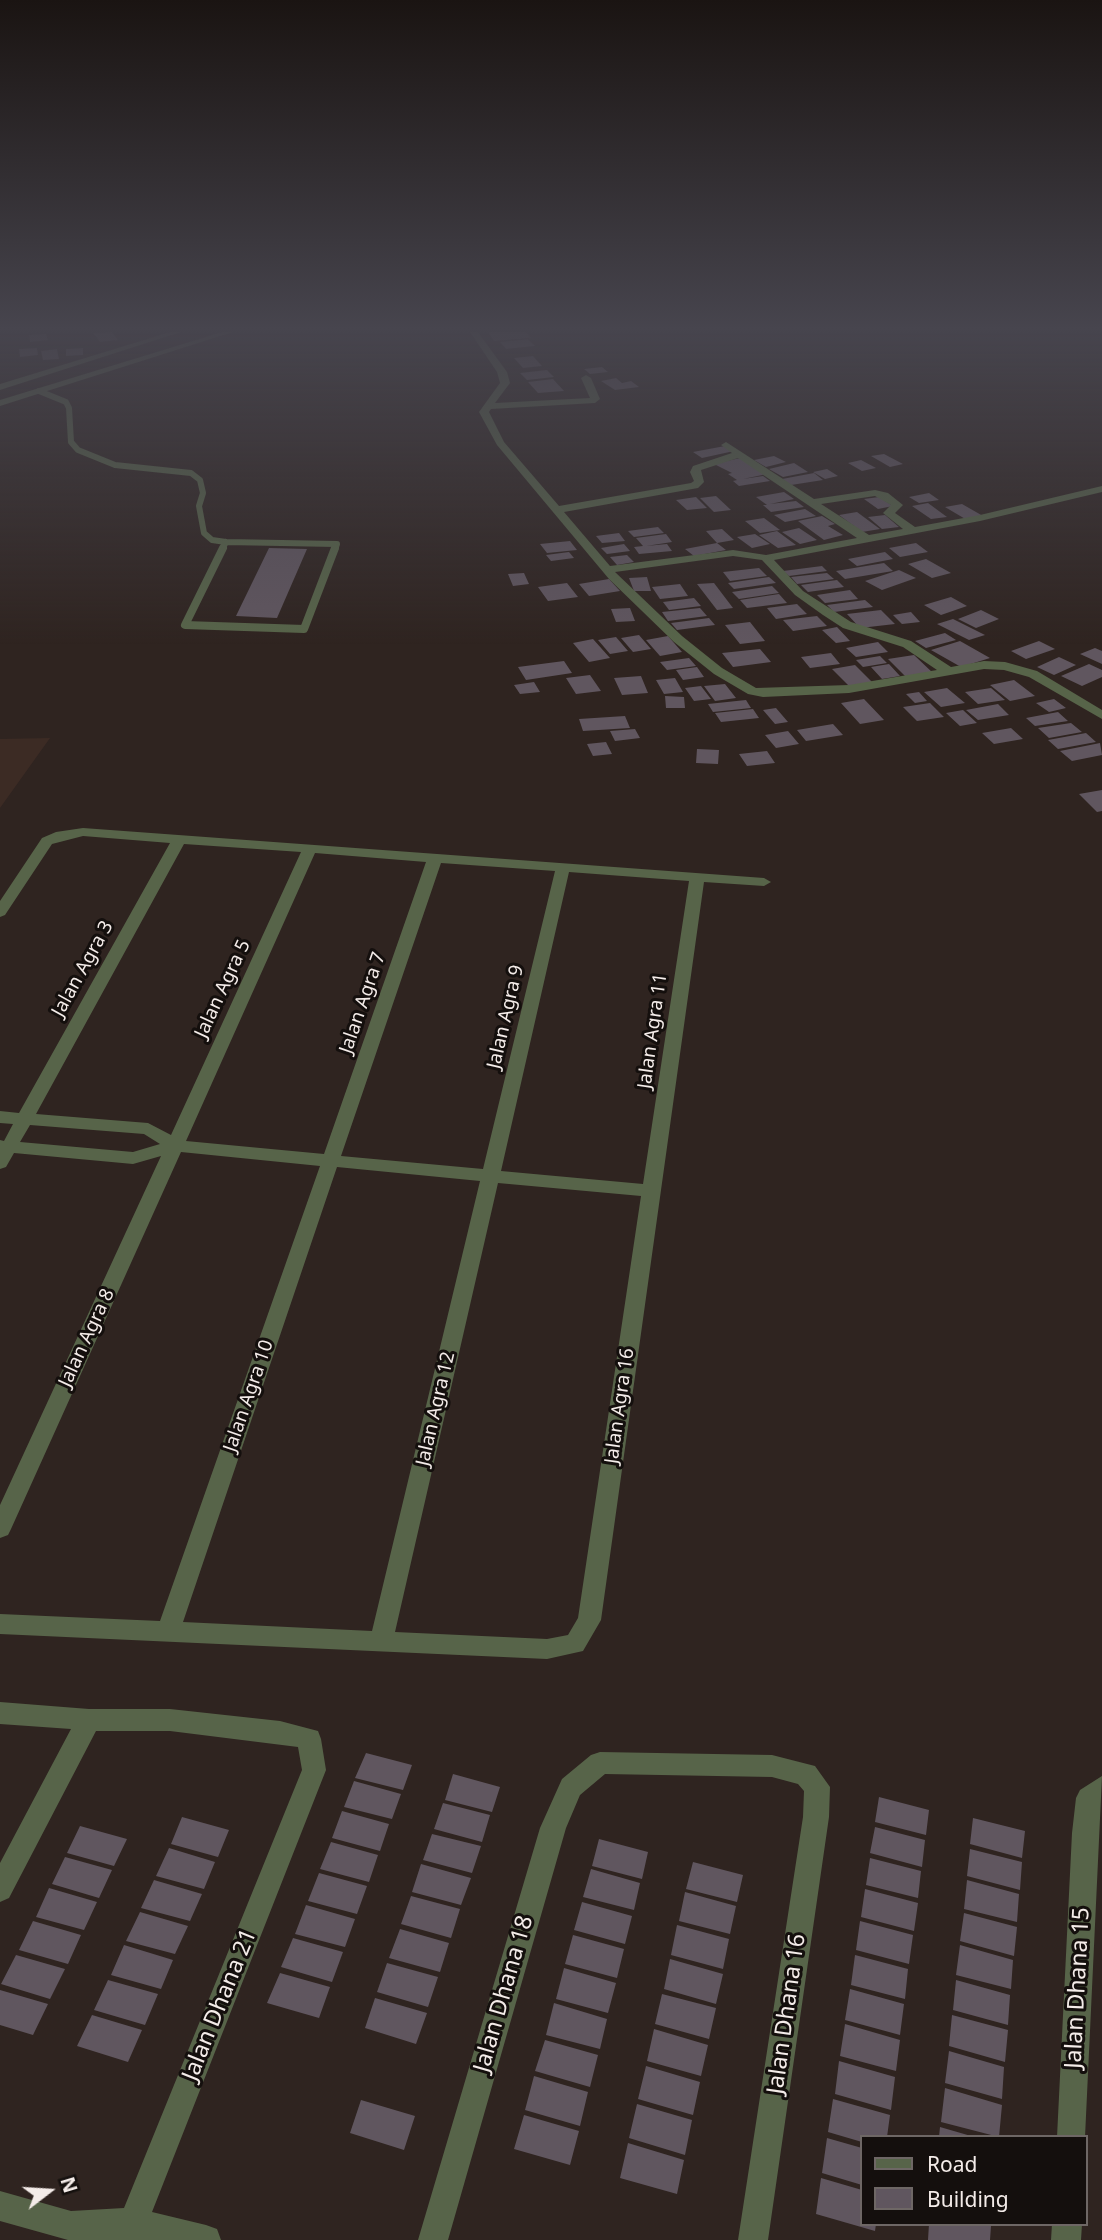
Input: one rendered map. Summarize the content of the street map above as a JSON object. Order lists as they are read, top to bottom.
{
  "streets": {
    "street": [
      "Jalan Agra 3",
      "Jalan Agra 5",
      "Jalan Agra 7",
      "Jalan Agra 9",
      "Jalan Agra 11",
      "Jalan Agra 8",
      "Jalan Agra 10",
      "Jalan Agra 16",
      "Jalan Agra 12",
      "Jalan Dhana 15",
      "Jalan Dhana 18",
      "Jalan Dhana 21",
      "Jalan Dhana 16"
    ]
  },
  "crossings": [
    ["Jalan Agra 5", "Jalan Agra 8"],
    ["Jalan Agra 7", "Jalan Agra 10"],
    ["Jalan Agra 9", "Jalan Agra 12"],
    ["Jalan Agra 11", "Jalan Agra 16"],
    ["Jalan Agra 16", "Jalan Agra 12"],
    ["Jalan Dhana 18", "Jalan Dhana 16"]
  ],
  "legend": ["Road", "Building"],
  "north": "right"
}
